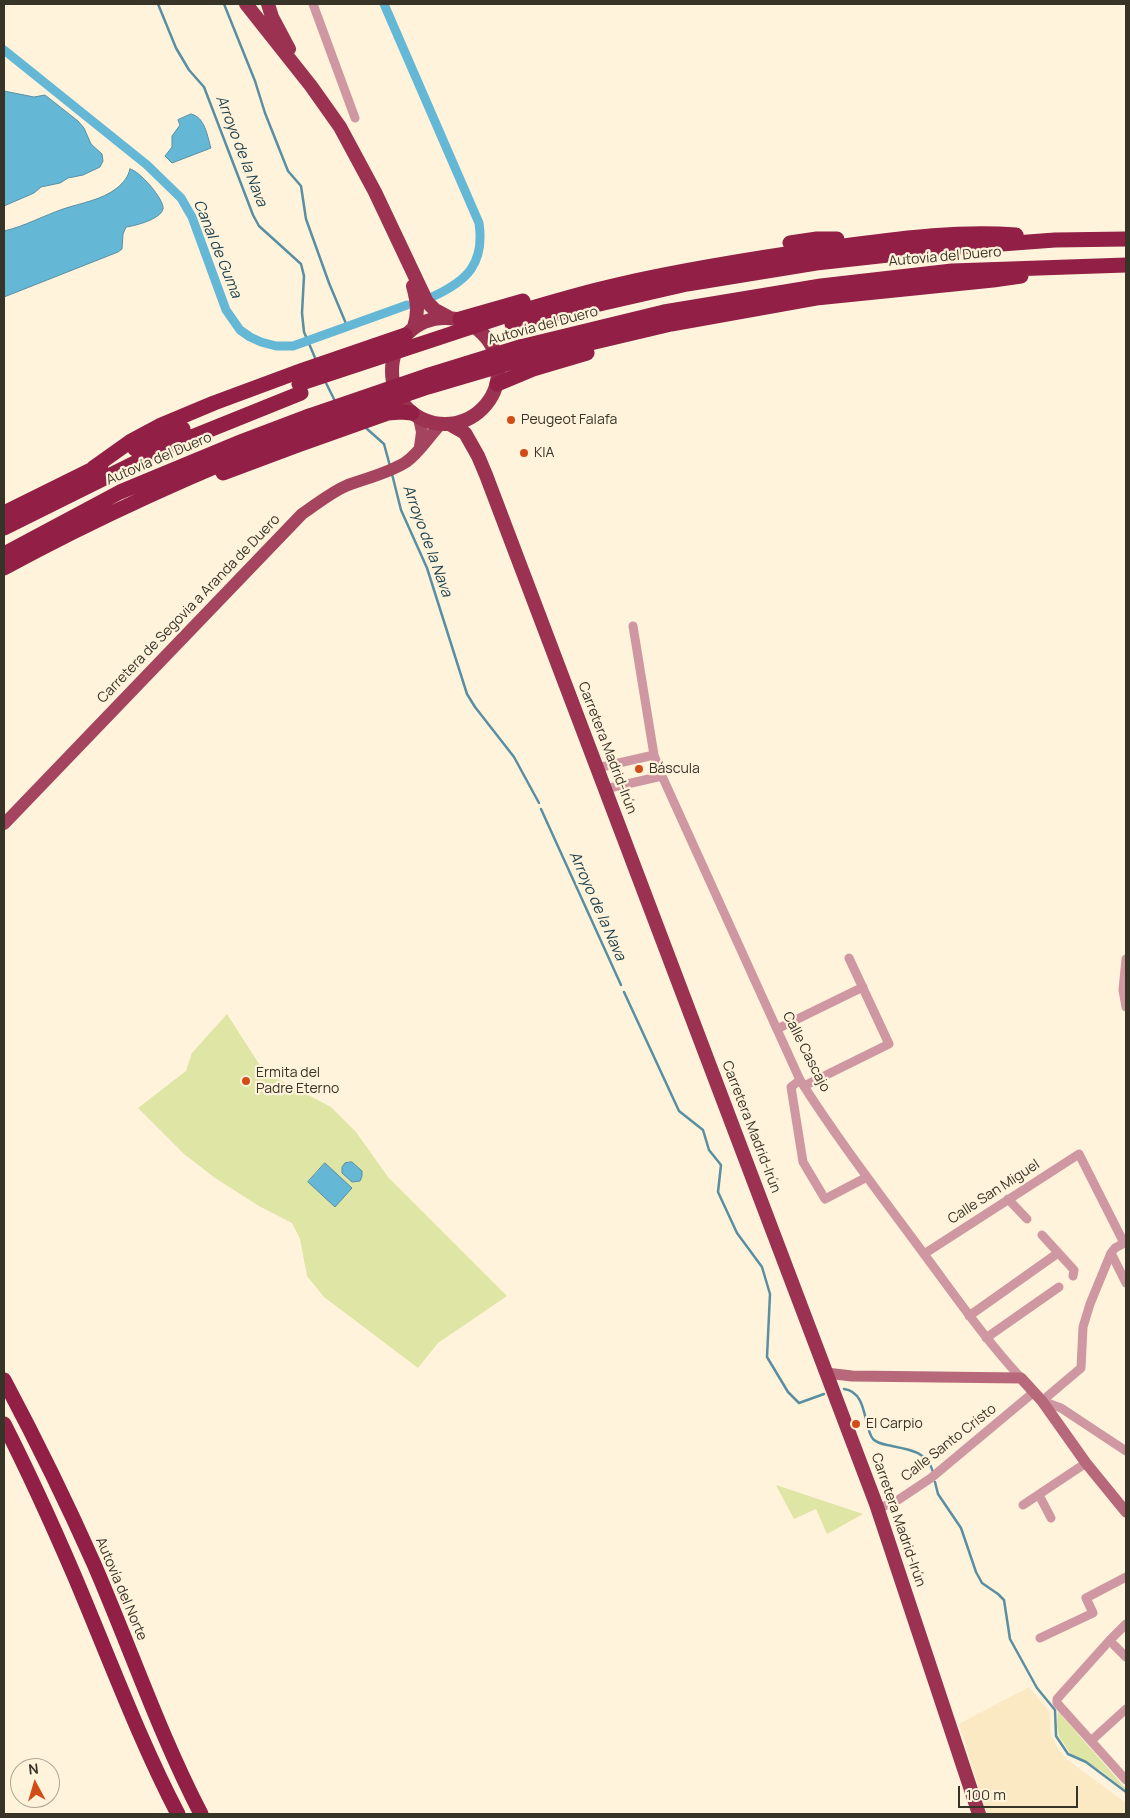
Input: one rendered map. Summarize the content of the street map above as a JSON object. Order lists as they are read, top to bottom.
{
  "streets": {
    "highway": ["Autovía del Duero", "Carretera Madrid-Irún", "Autovía del Norte"],
    "main road": ["Carretera de Segovia a Aranda de Duero", "Calle Cascajo"],
    "street": ["Calle San Miguel", "Calle Santo Cristo"]
  },
  "crossings": [
    ["Carretera de Segovia a Aranda de Duero", "Carretera Madrid-Irún"],
    ["Carretera Madrid-Irún", "Calle Santo Cristo"],
    ["Calle Cascajo", "Calle San Miguel"],
    ["Calle Cascajo", "Calle Santo Cristo"]
  ],
  "water": ["Arroyo de la Nava", "Canal de Guma"],
  "places": [
    "Peugeot Falafa",
    "KIA",
    "Báscula",
    "Ermita del Padre Eterno",
    "El Carpio"
  ],
  "scale_bar": "100 m",
  "north": "top"
}
